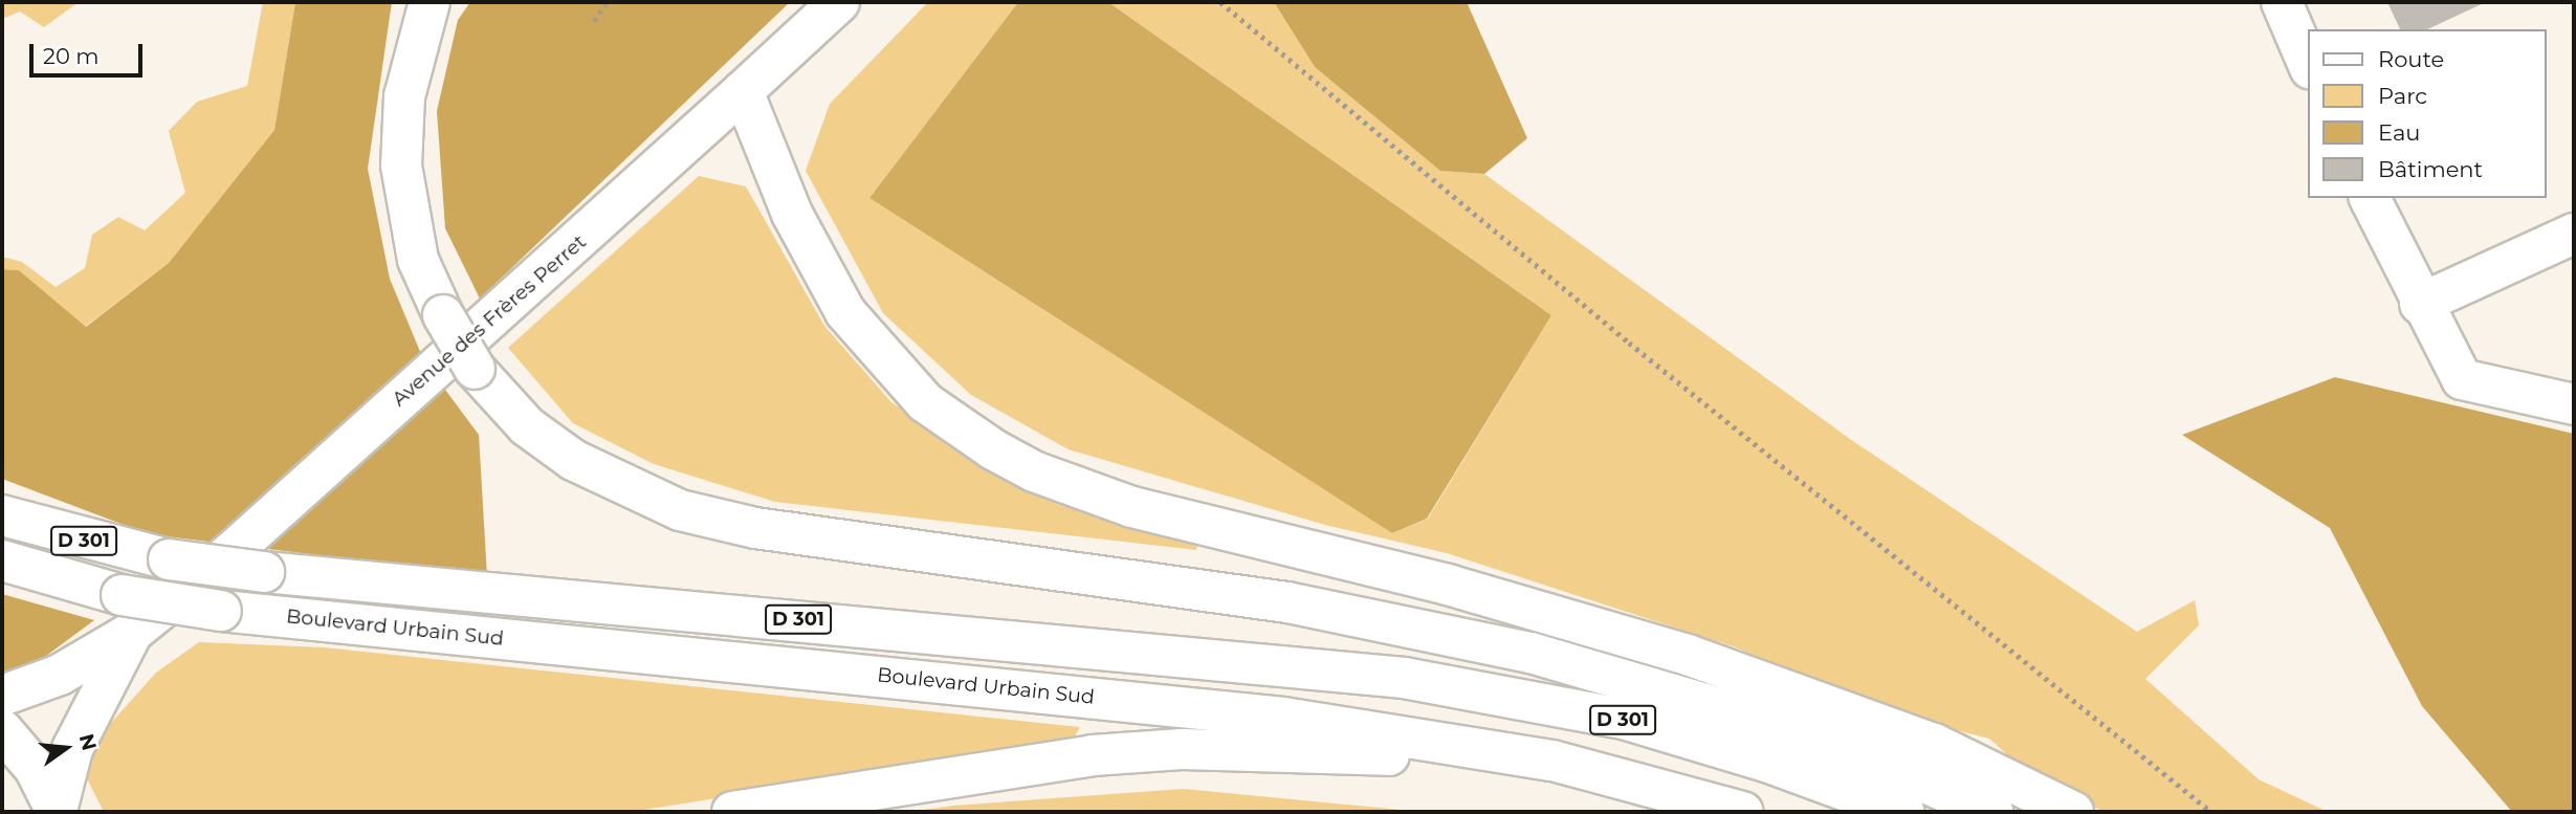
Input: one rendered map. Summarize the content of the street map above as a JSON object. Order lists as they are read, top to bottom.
{
  "streets": {
    "main road": ["Avenue des Frères Perret", "D 301", "Boulevard Urbain Sud"]
  },
  "legend": [
    "Route",
    "Parc",
    "Eau",
    "Bâtiment"
  ],
  "scale_bar": "20 m",
  "north": "right"
}
